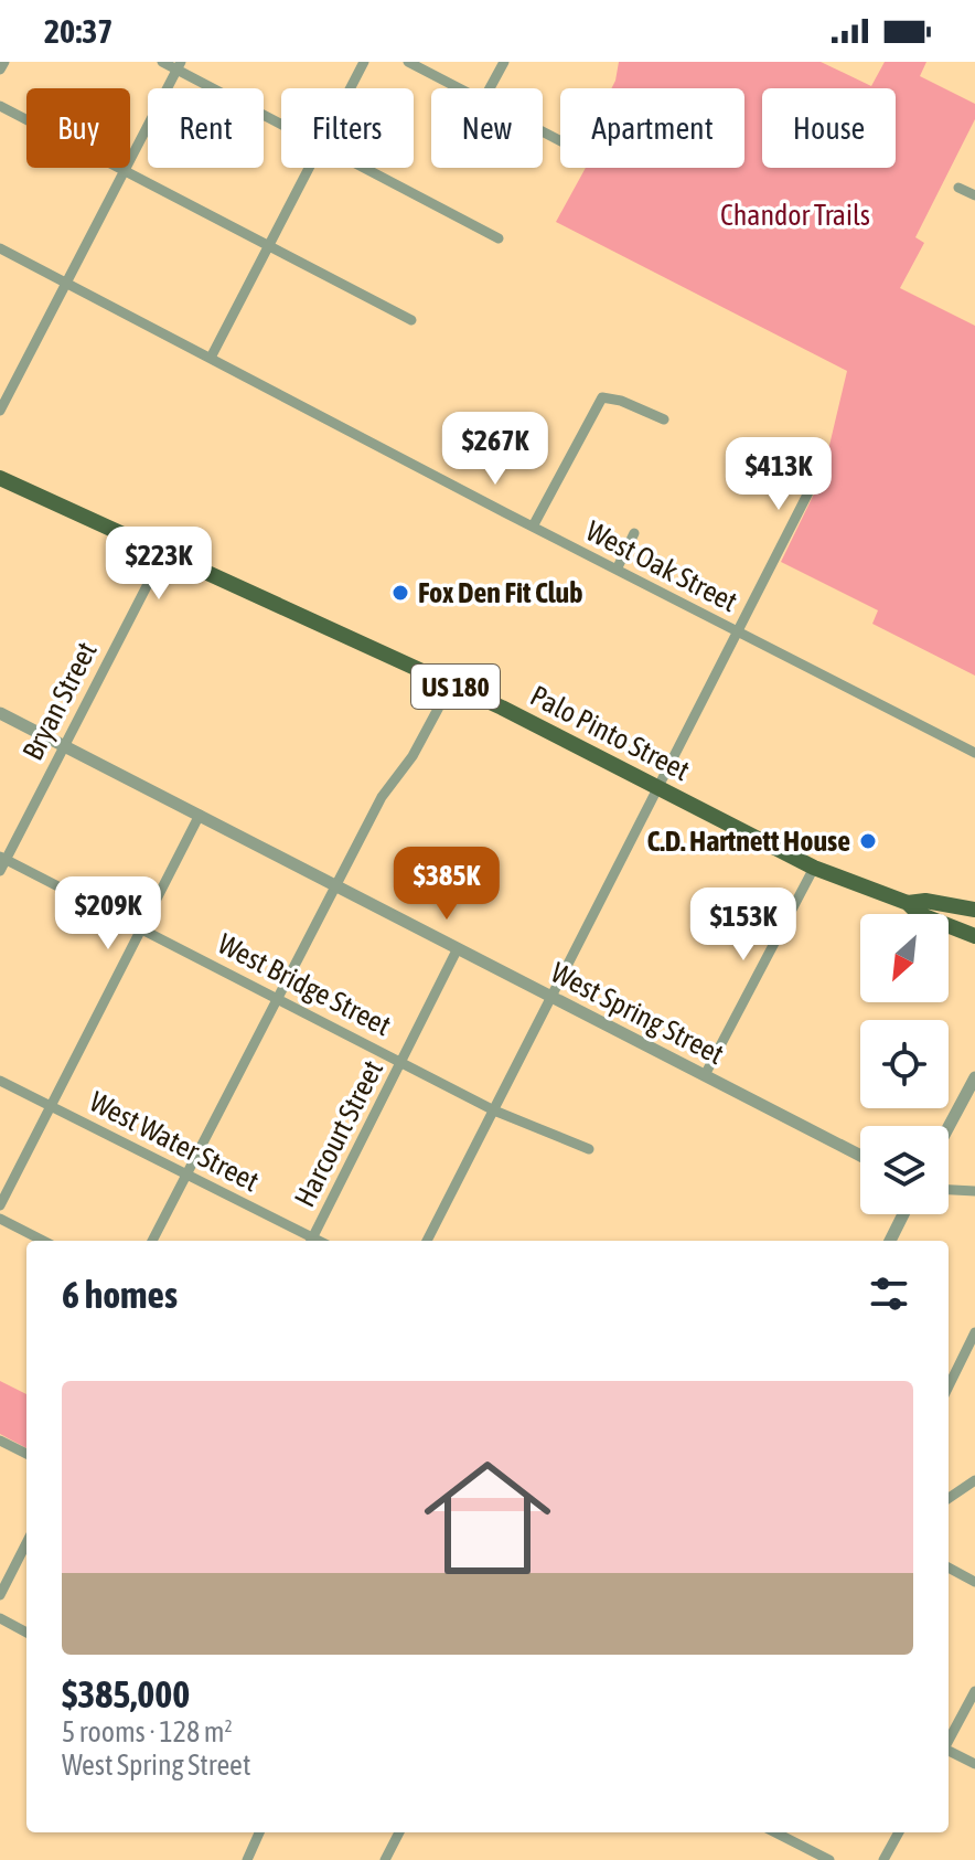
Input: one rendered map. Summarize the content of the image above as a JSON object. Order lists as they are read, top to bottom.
{
  "streets": {
    "main road": ["US 180", "Palo Pinto Street"],
    "street": [
      "West Oak Street",
      "Bryan Street",
      "West Bridge Street",
      "West Spring Street",
      "Harcourt Street",
      "West Water Street"
    ]
  },
  "crossings": [
    ["Bryan Street", "Palo Pinto Street"],
    ["Bryan Street", "West Bridge Street"],
    ["Bryan Street", "West Spring Street"],
    ["West Bridge Street", "Harcourt Street"],
    ["West Spring Street", "Harcourt Street"]
  ],
  "parks": ["Chandor Trails"],
  "places": ["Fox Den Fit Club", "C.D. Hartnett House"],
  "north": "bottom left",
  "page": {
    "status": "20:37",
    "chip": [
      "Buy",
      "Rent",
      "Filters",
      "New",
      "Apartment",
      "House"
    ],
    "price": [
      "$267K",
      "$413K",
      "$223K",
      "$385K",
      "$209K",
      "$153K"
    ],
    "heading": "6 homes",
    "list": [
      {
        "name": "$385,000",
        "note": "5 rooms · 128 m² · West Spring Street"
      }
    ]
  }
}
